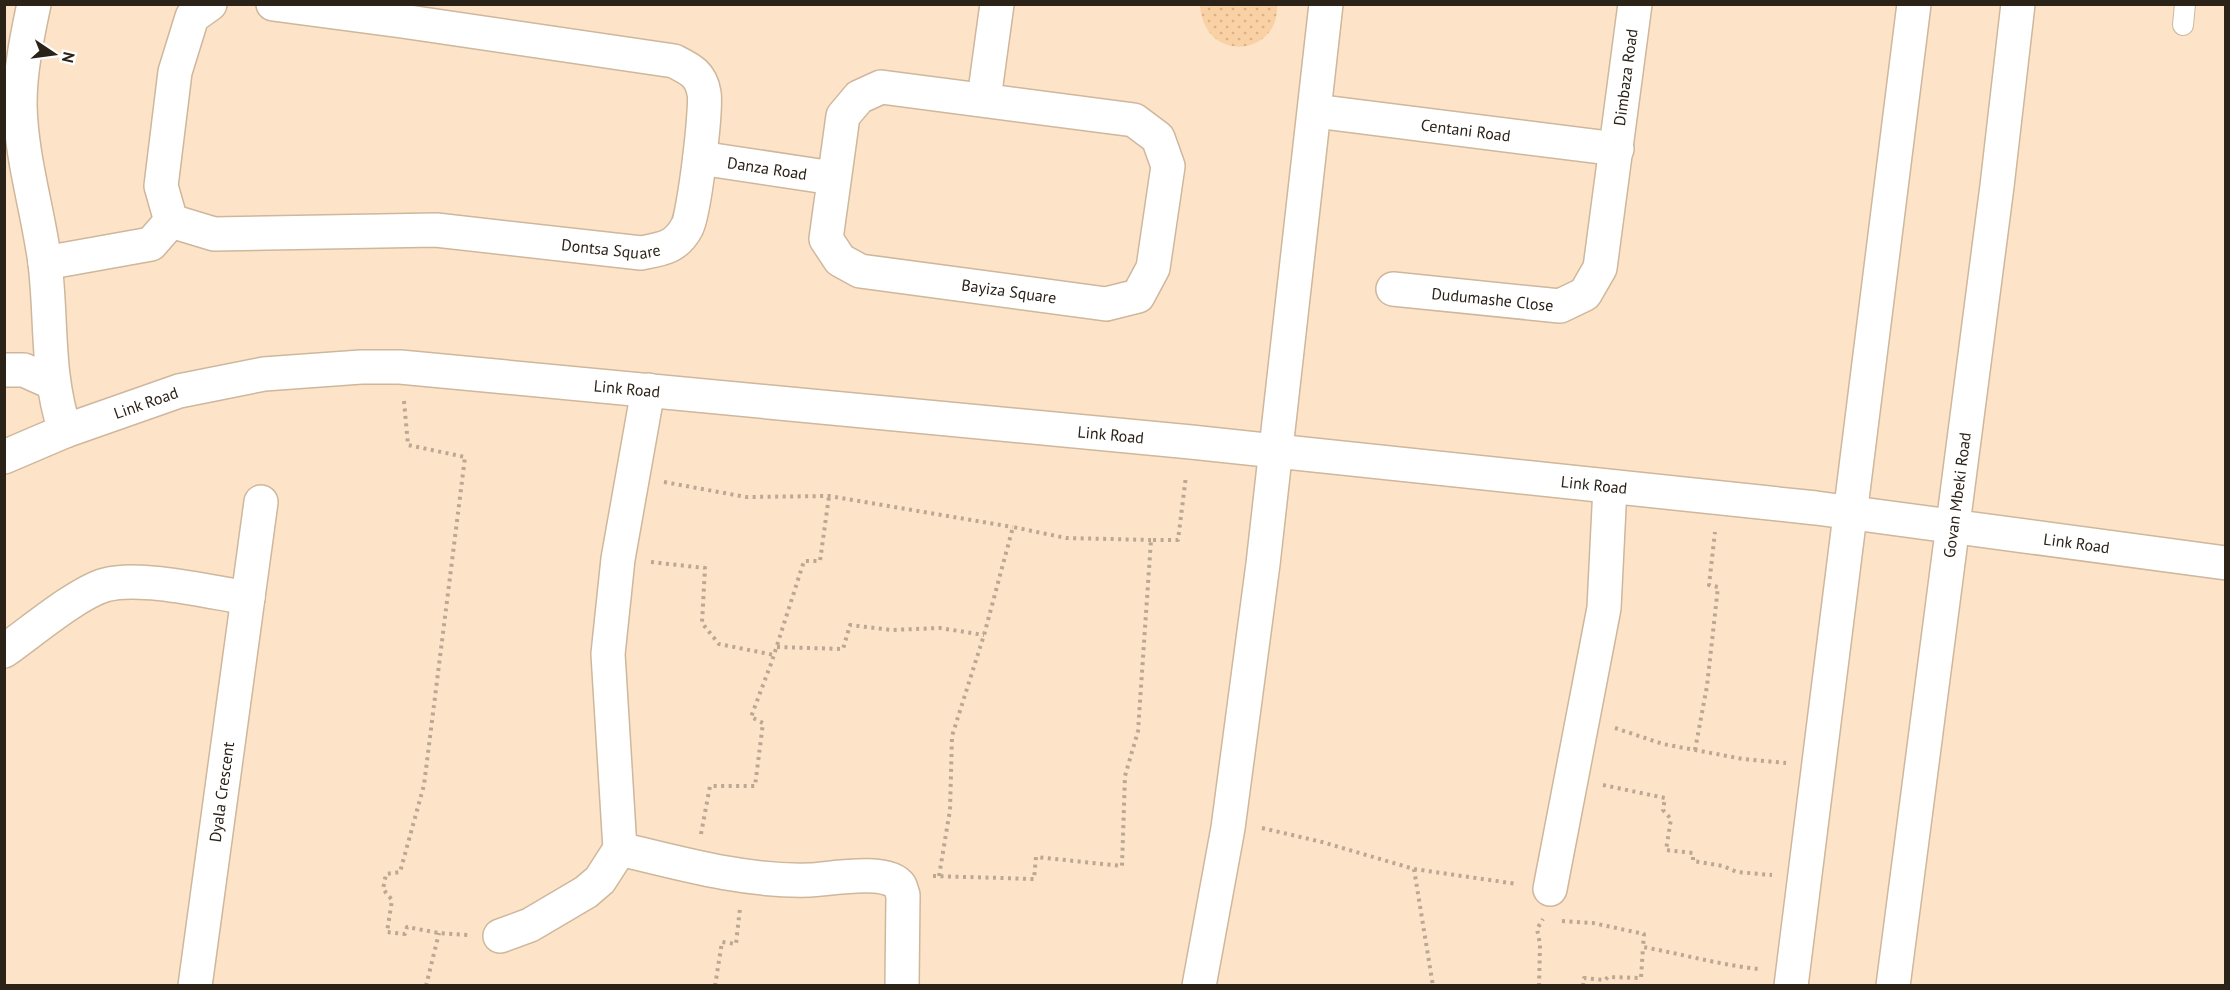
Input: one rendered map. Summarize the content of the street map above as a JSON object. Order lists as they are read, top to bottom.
{
  "streets": {
    "street": [
      "Dimbaza Road",
      "Centani Road",
      "Danza Road",
      "Dontsa Square",
      "Bayiza Square",
      "Dudumashe Close",
      "Link Road",
      "Govan Mbeki Road",
      "Dyala Crescent"
    ]
  },
  "crossings": [
    ["Dimbaza Road", "Centani Road"],
    ["Dimbaza Road", "Dudumashe Close"],
    ["Centani Road", "Dudumashe Close"],
    ["Danza Road", "Dontsa Square"],
    ["Danza Road", "Bayiza Square"],
    ["Link Road", "Govan Mbeki Road"]
  ],
  "north": "right"
}
